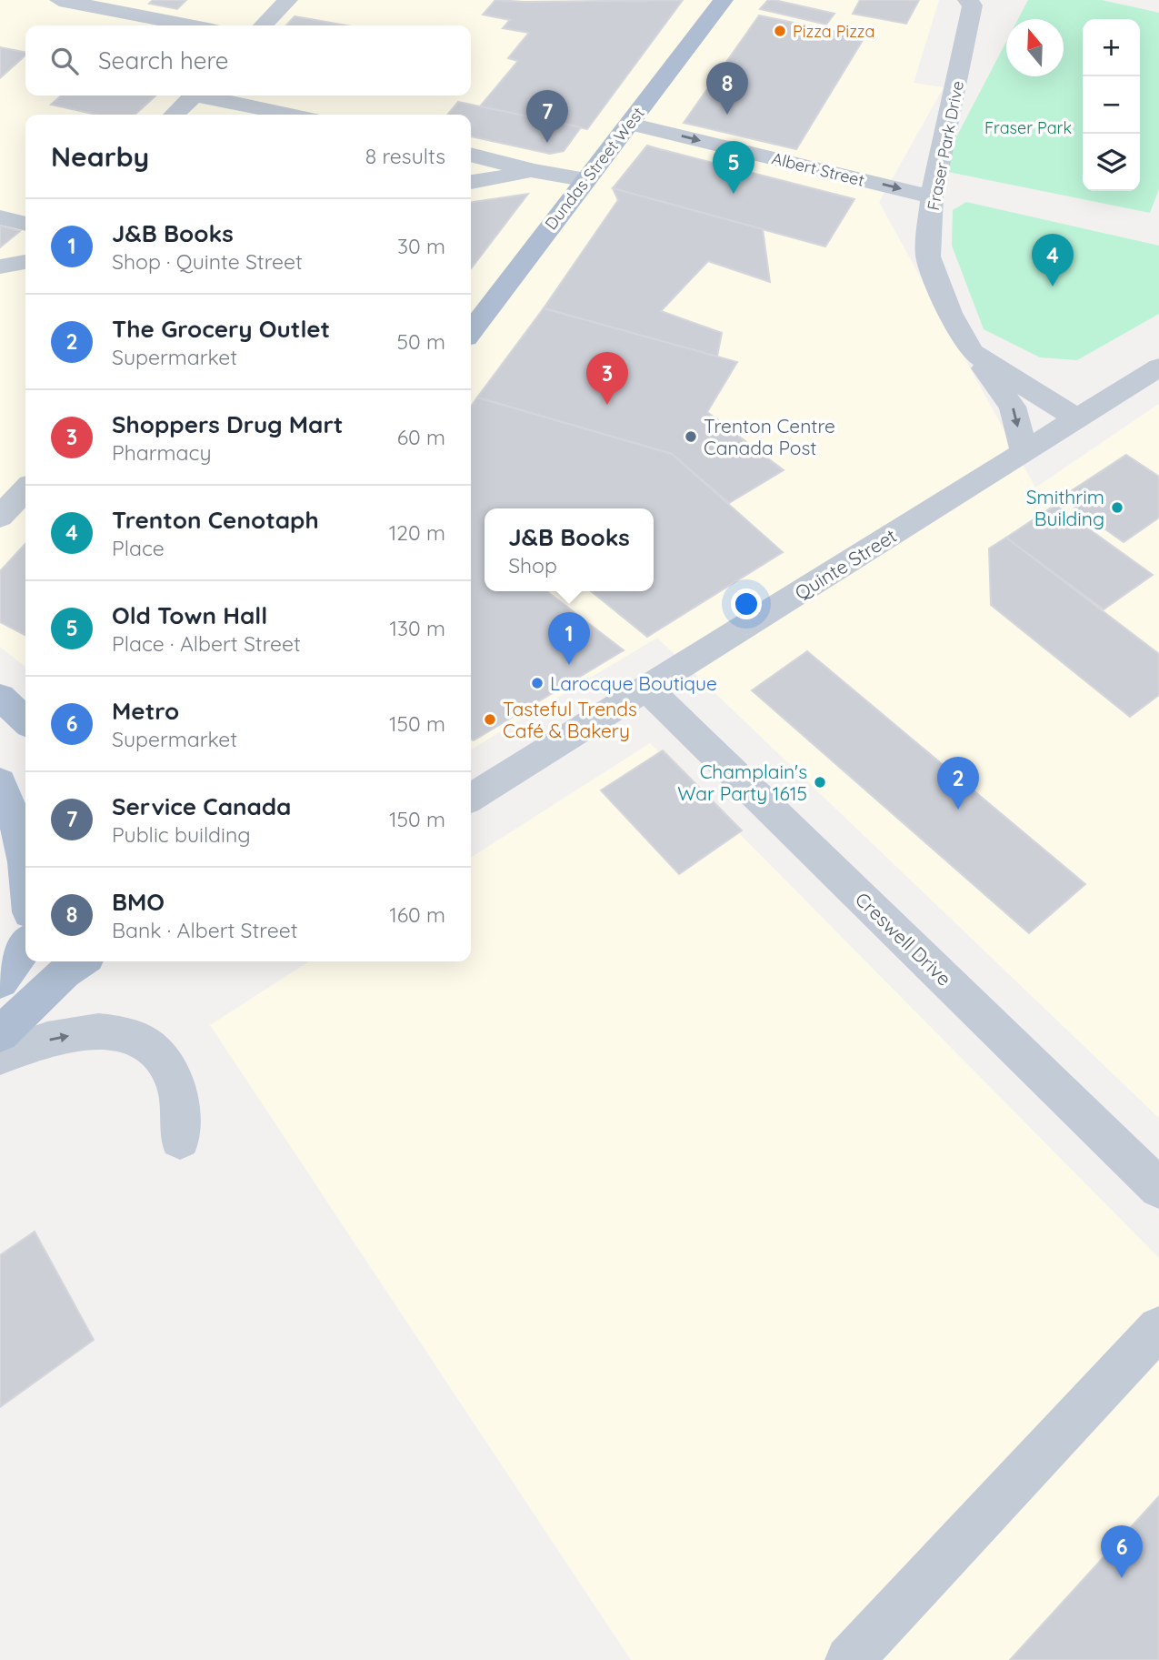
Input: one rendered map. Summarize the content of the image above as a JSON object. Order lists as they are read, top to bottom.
{
  "streets": {
    "main road": ["Dundas Street West"],
    "street": [
      "Fraser Park Drive",
      "Albert Street",
      "Quinte Street",
      "Creswell Drive"
    ]
  },
  "crossings": [
    ["Fraser Park Drive", "Albert Street"],
    ["Fraser Park Drive", "Quinte Street"],
    ["Dundas Street West", "Albert Street"],
    ["Quinte Street", "Creswell Drive"]
  ],
  "one_way": ["Albert Street"],
  "parks": ["Fraser Park"],
  "places": [
    "Pizza Pizza",
    "Trenton Centre Canada Post",
    "Smithrim Building",
    "Larocque Boutique",
    "Tasteful Trends Café & Bakery",
    "Champlain's War Party 1615"
  ],
  "north": "top",
  "page": {
    "map_buttons": ["+", "−"],
    "search": "Search here",
    "pins": [
      "8",
      "7",
      "5",
      "4",
      "3",
      "1",
      "2",
      "6"
    ],
    "heading": ["Nearby", "8 results"],
    "list": [
      {
        "mark": "1",
        "name": "J&B Books",
        "note": "Shop · Quinte Street",
        "value": "30 m"
      },
      {
        "mark": "2",
        "name": "The Grocery Outlet",
        "note": "Supermarket",
        "value": "50 m"
      },
      {
        "mark": "3",
        "name": "Shoppers Drug Mart",
        "note": "Pharmacy",
        "value": "60 m"
      },
      {
        "mark": "4",
        "name": "Trenton Cenotaph",
        "note": "Place",
        "value": "120 m"
      },
      {
        "mark": "5",
        "name": "Old Town Hall",
        "note": "Place · Albert Street",
        "value": "130 m"
      },
      {
        "mark": "6",
        "name": "Metro",
        "note": "Supermarket",
        "value": "150 m"
      },
      {
        "mark": "7",
        "name": "Service Canada",
        "note": "Public building",
        "value": "150 m"
      },
      {
        "mark": "8",
        "name": "BMO",
        "note": "Bank · Albert Street",
        "value": "160 m"
      }
    ],
    "popup": ["J&B Books", "Shop"]
  }
}
